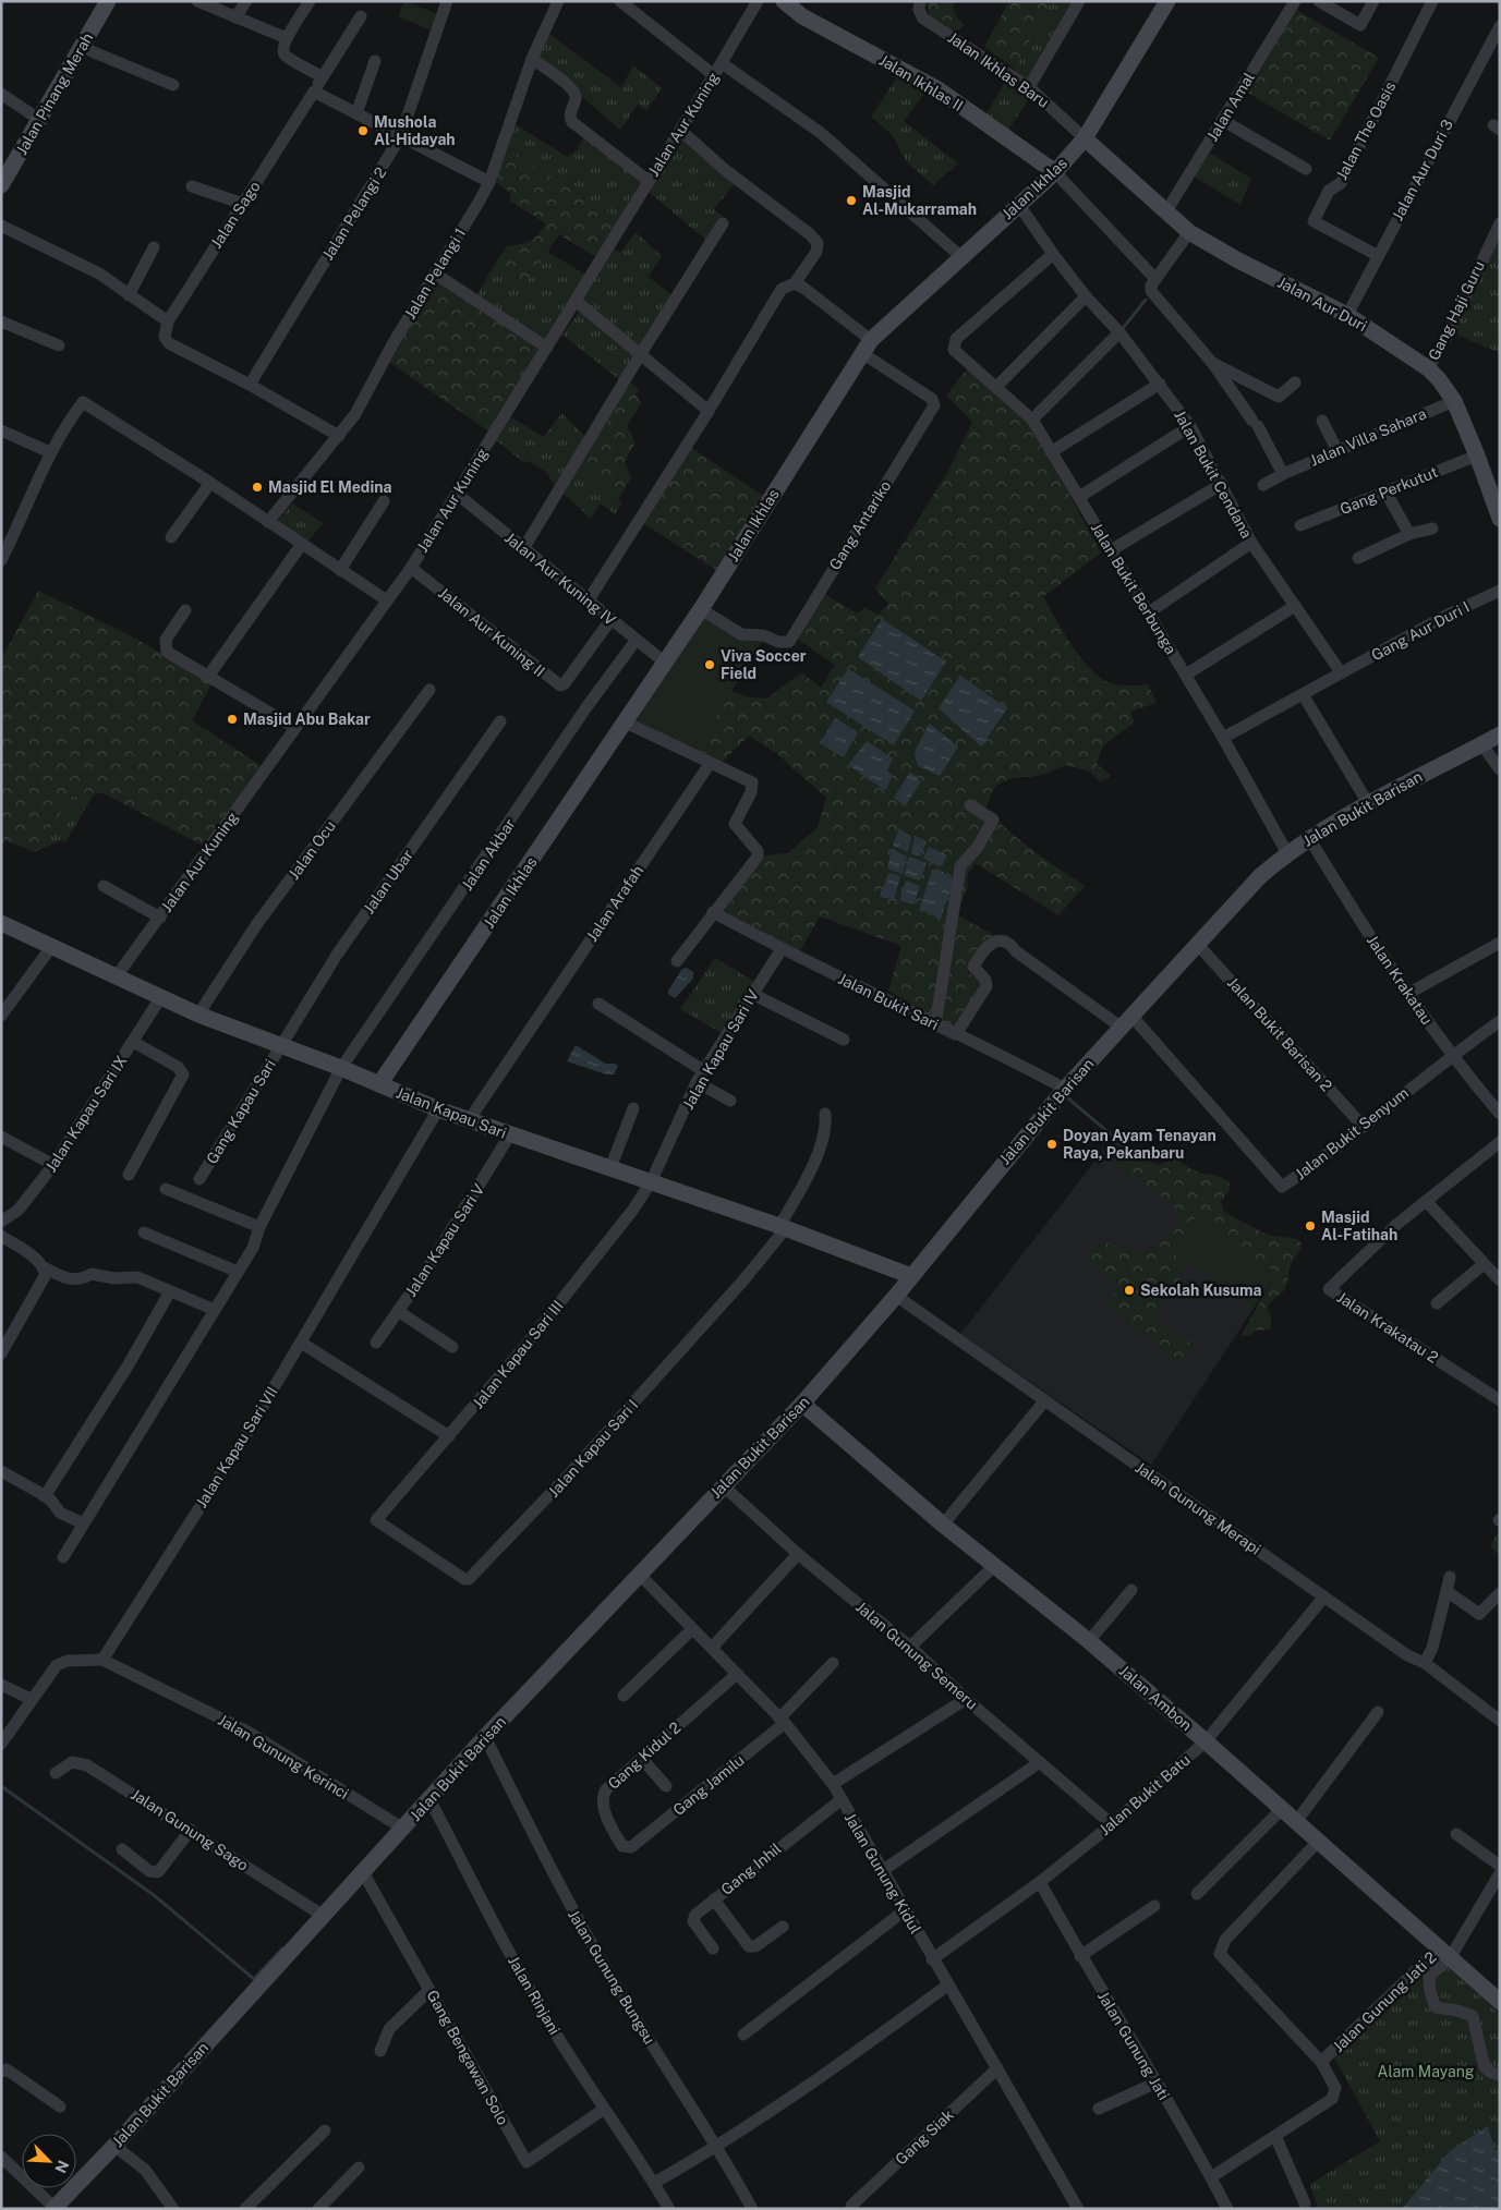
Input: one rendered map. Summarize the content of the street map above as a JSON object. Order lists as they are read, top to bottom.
{
  "streets": {
    "street": [
      "Jalan Ikhlas Baru",
      "Jalan Ikhlas II",
      "Jalan Pinang Merah",
      "Jalan Amal",
      "Jalan Aur Kuning",
      "Jalan The Oasis",
      "Jalan Aur Duri 3",
      "Jalan Ikhlas",
      "Jalan Pelangi 2",
      "Jalan Sago",
      "Jalan Pelangi 1",
      "Jalan Aur Duri",
      "Gang Haji Guru",
      "Jalan Villa Sahara",
      "Jalan Bukit Cendana",
      "Gang Perkutut",
      "Gang Antariko",
      "Jalan Aur Kuning IV",
      "Jalan Bukit Berbunga",
      "Gang Aur Duri I",
      "Jalan Aur Kuning II",
      "Jalan Bukit Barisan",
      "Jalan Ocu",
      "Jalan Akbar",
      "Jalan Ubar",
      "Jalan Arafah",
      "Jalan Krakatau",
      "Jalan Bukit Sari",
      "Jalan Bukit Barisan 2",
      "Jalan Kapau Sari IV",
      "Gang Kapau Sari",
      "Jalan Kapau Sari",
      "Jalan Kapau Sari IX",
      "Jalan Bukit Senyum",
      "Jalan Kapau Sari V",
      "Jalan Krakatau 2",
      "Jalan Kapau Sari III",
      "Jalan Kapau Sari VII",
      "Jalan Kapau Sari I",
      "Jalan Gunung Merapi",
      "Jalan Gunung Semeru",
      "Jalan Ambon",
      "Gang Kidul 2",
      "Jalan Gunung Kerinci",
      "Gang Jamilu",
      "Jalan Bukit Batu",
      "Jalan Gunung Sago",
      "Gang Inhil",
      "Jalan Gunung Kidul",
      "Jalan Gunung Bungsu",
      "Jalan Rinjani",
      "Jalan Gunung Jati 2",
      "Jalan Gunung Jati",
      "Gang Bengawan Solo",
      "Gang Siak"
    ]
  },
  "crossings": [
    ["Jalan Ikhlas Baru", "Jalan Ikhlas"],
    ["Jalan Ikhlas Baru", "Jalan Aur Duri"],
    ["Jalan Ikhlas II", "Jalan Ikhlas"],
    ["Jalan Amal", "Jalan Aur Duri"],
    ["Jalan Aur Kuning", "Jalan Aur Kuning IV"],
    ["Jalan Aur Kuning", "Jalan Aur Kuning II"],
    ["Jalan Aur Kuning", "Jalan Kapau Sari"],
    ["Jalan The Oasis", "Jalan Aur Duri 3"],
    ["Jalan Aur Duri 3", "Jalan Aur Duri"],
    ["Jalan Ikhlas", "Jalan Aur Duri"],
    ["Jalan Ikhlas", "Jalan Bukit Cendana"],
    ["Jalan Ikhlas", "Gang Antariko"],
    ["Jalan Ikhlas", "Jalan Aur Kuning IV"],
    ["Jalan Ikhlas", "Jalan Kapau Sari"],
    ["Jalan Aur Duri", "Gang Haji Guru"],
    ["Jalan Aur Duri", "Jalan Villa Sahara"],
    ["Jalan Aur Duri", "Gang Perkutut"],
    ["Jalan Bukit Cendana", "Jalan Bukit Berbunga"],
    ["Jalan Bukit Cendana", "Gang Aur Duri I"],
    ["Jalan Aur Kuning IV", "Jalan Aur Kuning II"],
    ["Jalan Aur Kuning IV", "Jalan Akbar"],
    ["Jalan Bukit Berbunga", "Gang Aur Duri I"],
    ["Jalan Bukit Berbunga", "Jalan Bukit Barisan"],
    ["Jalan Bukit Barisan", "Jalan Krakatau"],
    ["Jalan Bukit Barisan", "Jalan Bukit Sari"],
    ["Jalan Bukit Barisan", "Jalan Bukit Barisan 2"],
    ["Jalan Bukit Barisan", "Jalan Kapau Sari"],
    ["Jalan Bukit Barisan", "Jalan Bukit Senyum"],
    ["Jalan Bukit Barisan", "Jalan Gunung Merapi"],
    ["Jalan Bukit Barisan", "Jalan Gunung Semeru"],
    ["Jalan Bukit Barisan", "Jalan Ambon"],
    ["Jalan Bukit Barisan", "Jalan Gunung Kerinci"],
    ["Jalan Bukit Barisan", "Jalan Gunung Sago"],
    ["Jalan Bukit Barisan", "Jalan Gunung Kidul"],
    ["Jalan Bukit Barisan", "Jalan Gunung Bungsu"],
    ["Jalan Bukit Barisan", "Jalan Rinjani"],
    ["Jalan Bukit Barisan", "Gang Bengawan Solo"],
    ["Jalan Ocu", "Jalan Kapau Sari"],
    ["Jalan Akbar", "Jalan Kapau Sari"],
    ["Jalan Ubar", "Gang Kapau Sari"],
    ["Jalan Ubar", "Jalan Kapau Sari"],
    ["Jalan Arafah", "Jalan Kapau Sari"],
    ["Jalan Krakatau", "Jalan Bukit Senyum"],
    ["Jalan Bukit Sari", "Jalan Kapau Sari IV"],
    ["Jalan Bukit Barisan 2", "Jalan Bukit Senyum"],
    ["Jalan Kapau Sari IV", "Jalan Kapau Sari"],
    ["Jalan Kapau Sari IV", "Jalan Kapau Sari III"],
    ["Gang Kapau Sari", "Jalan Kapau Sari"],
    ["Jalan Kapau Sari", "Jalan Kapau Sari IX"],
    ["Jalan Kapau Sari", "Jalan Kapau Sari V"],
    ["Jalan Kapau Sari", "Jalan Kapau Sari III"],
    ["Jalan Kapau Sari", "Jalan Kapau Sari VII"],
    ["Jalan Kapau Sari", "Jalan Kapau Sari I"],
    ["Jalan Kapau Sari III", "Jalan Kapau Sari I"],
    ["Jalan Kapau Sari VII", "Jalan Gunung Kerinci"],
    ["Jalan Gunung Merapi", "Jalan Bukit Batu"],
    ["Jalan Gunung Semeru", "Jalan Bukit Batu"],
    ["Jalan Ambon", "Jalan Bukit Batu"],
    ["Jalan Ambon", "Jalan Gunung Jati 2"],
    ["Gang Kidul 2", "Gang Jamilu"],
    ["Gang Kidul 2", "Jalan Gunung Kidul"],
    ["Gang Jamilu", "Jalan Gunung Kidul"],
    ["Jalan Bukit Batu", "Jalan Gunung Kidul"],
    ["Jalan Bukit Batu", "Jalan Gunung Jati"],
    ["Gang Inhil", "Jalan Gunung Kidul"],
    ["Jalan Gunung Kidul", "Gang Siak"],
    ["Jalan Rinjani", "Gang Bengawan Solo"],
    ["Jalan Gunung Jati 2", "Jalan Gunung Jati"]
  ],
  "parks": ["Alam Mayang"],
  "places": [
    "Mushola Al-Hidayah",
    "Masjid Al-Mukarramah",
    "Masjid El Medina",
    "Viva Soccer Field",
    "Masjid Abu Bakar",
    "Doyan Ayam Tenayan Raya, Pekanbaru",
    "Masjid Al-Fatihah",
    "Sekolah Kusuma"
  ],
  "north": "bottom right"
}
